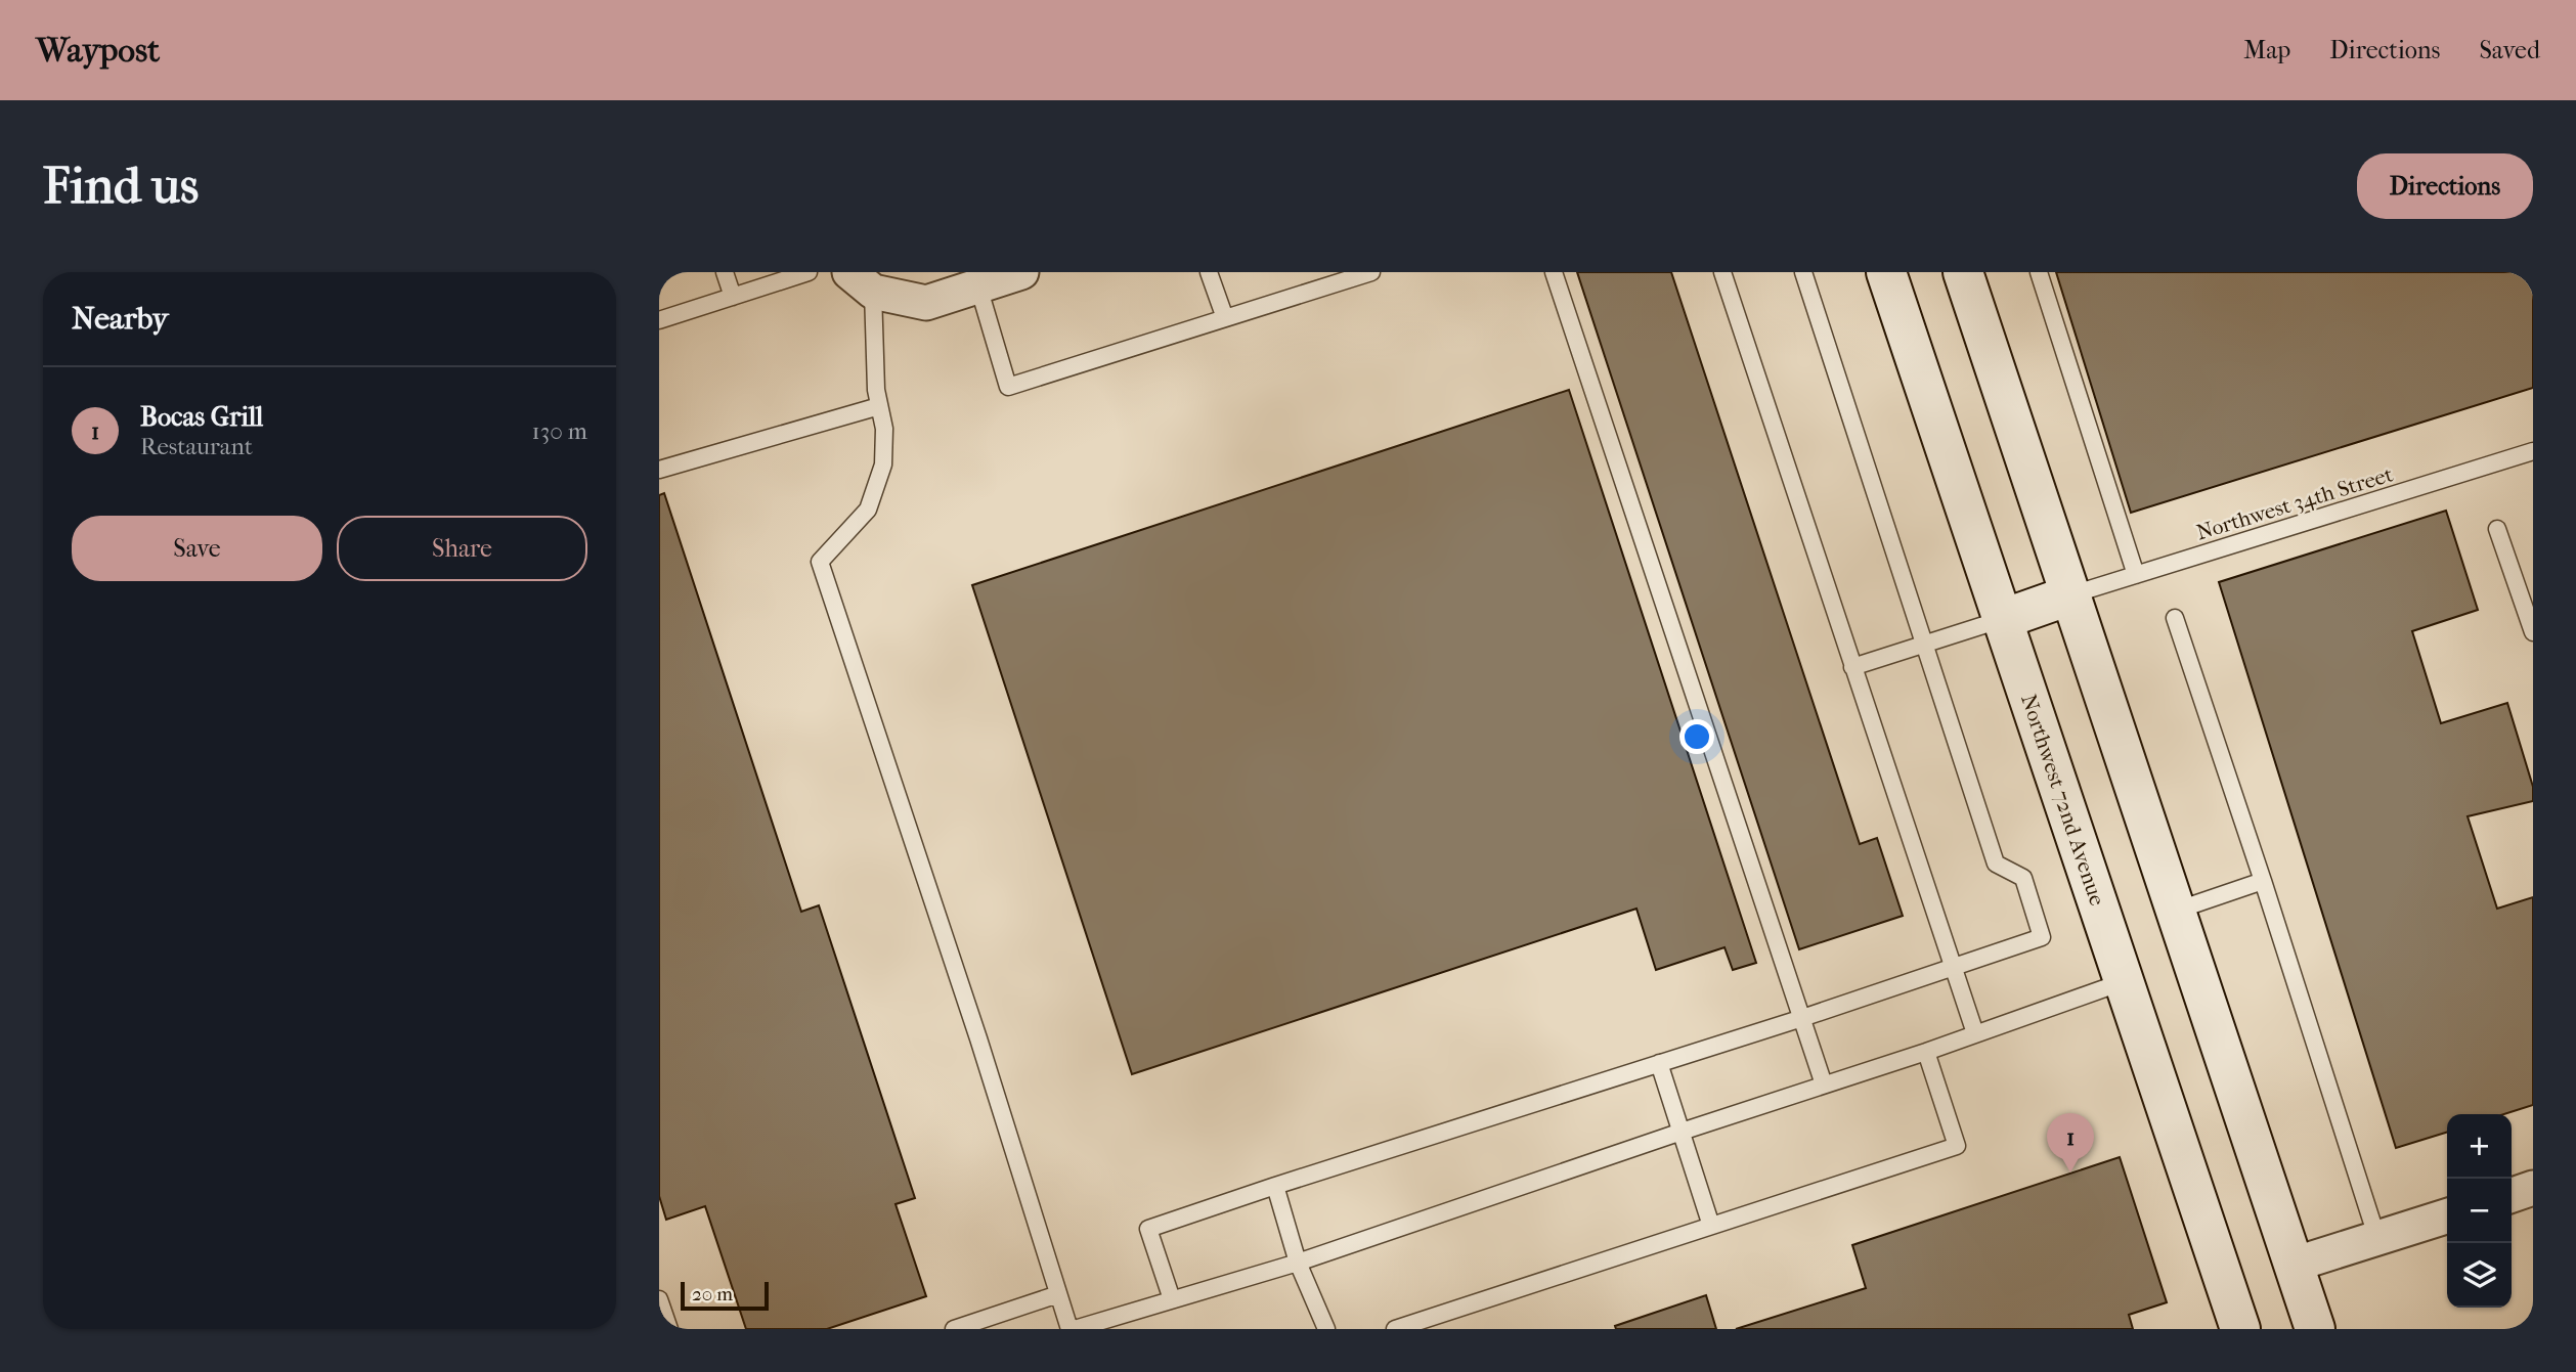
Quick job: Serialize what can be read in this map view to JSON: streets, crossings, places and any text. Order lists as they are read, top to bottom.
{
  "streets": {
    "main road": ["Northwest 72nd Avenue"],
    "lane": ["Northwest 34th Street"]
  },
  "scale_bar": "20 m",
  "page": {
    "header": "Waypost",
    "nav": ["Map", "Directions", "Saved"],
    "buttons": [
      "Directions",
      ["Save", "Share"]
    ],
    "title": "Find us",
    "heading": "Nearby",
    "list": [
      {
        "mark": "1",
        "name": "Bocas Grill",
        "note": "Restaurant",
        "value": "130 m"
      }
    ],
    "pins": "1",
    "map_buttons": ["+", "−"],
    "scale": "20 m"
  }
}
